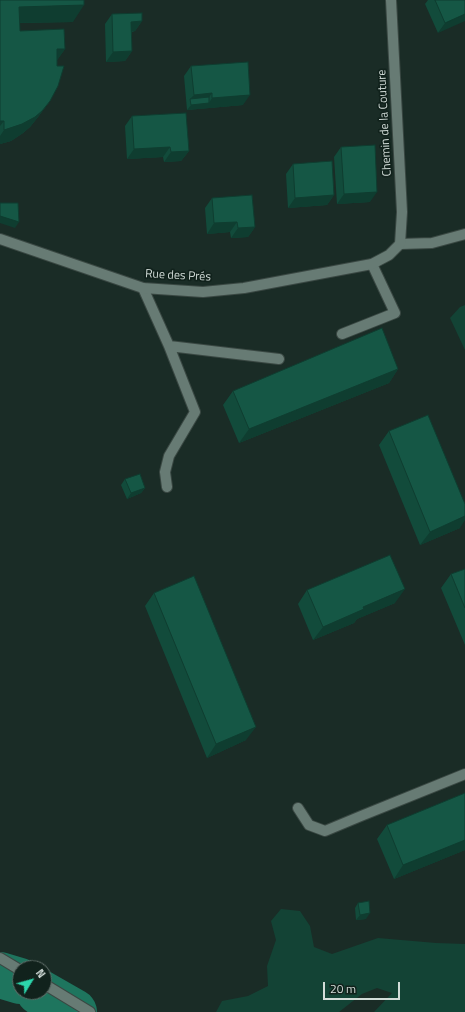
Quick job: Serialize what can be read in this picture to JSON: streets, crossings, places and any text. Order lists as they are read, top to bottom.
{
  "streets": {
    "street": ["Chemin de la Couture", "Rue des Prés"]
  },
  "crossings": [
    ["Chemin de la Couture", "Rue des Prés"]
  ],
  "scale_bar": "20 m",
  "north": "top right"
}
